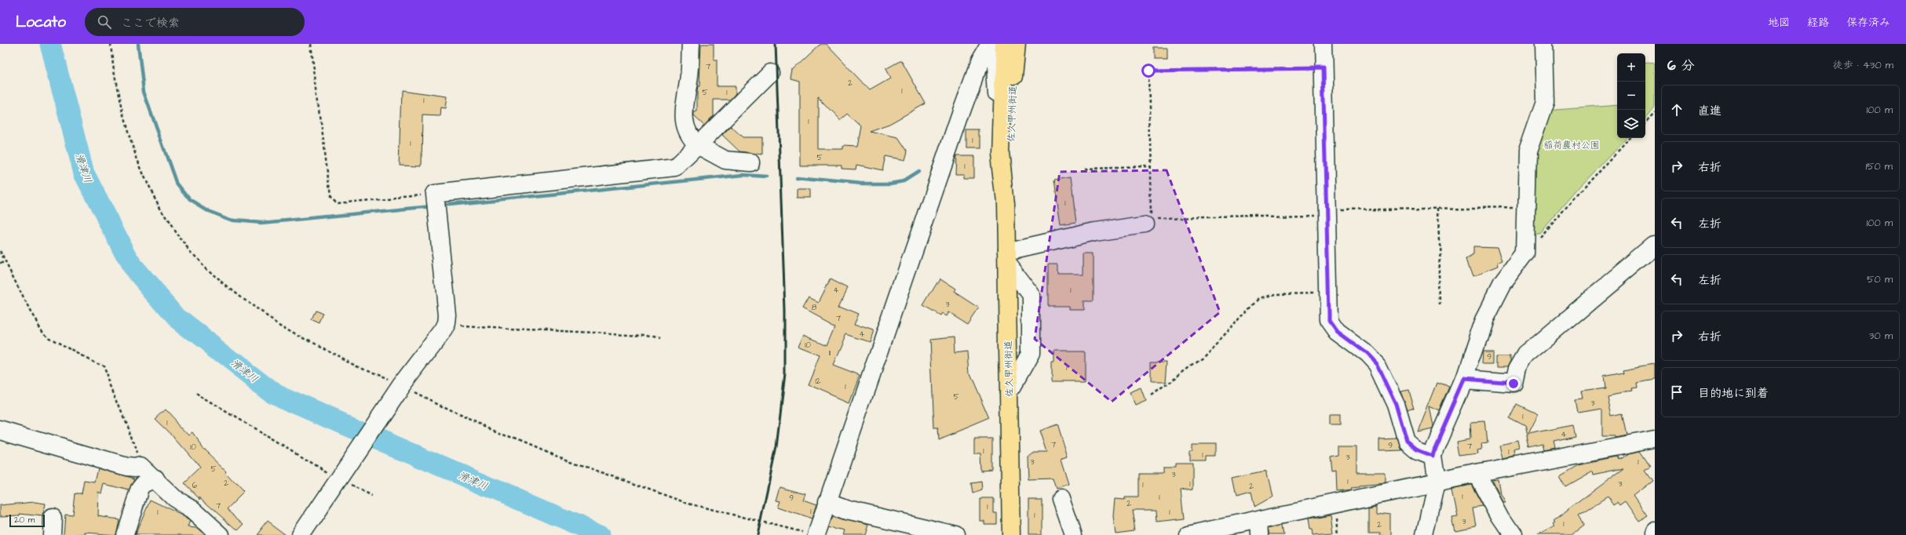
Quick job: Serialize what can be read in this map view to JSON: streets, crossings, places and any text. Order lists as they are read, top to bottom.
{
  "streets": {
    "main road": ["佐久甲州街道"]
  },
  "water": ["滑津川"],
  "parks": ["稲荷農村公園"],
  "house_numbers": [
    "7",
    "2",
    "1",
    "5",
    "1",
    "1",
    "1",
    "1",
    "1",
    "5",
    "1",
    "1",
    "4",
    "1",
    "3",
    "8",
    "7",
    "4",
    "10",
    "11",
    "9",
    "1",
    "12",
    "1",
    "5",
    "3",
    "1",
    "1",
    "4",
    "7",
    "9",
    "7",
    "10",
    "1",
    "1",
    "1",
    "3",
    "3",
    "1",
    "5",
    "3",
    "1",
    "2",
    "1",
    "3",
    "1",
    "6",
    "2",
    "1",
    "1",
    "9",
    "2",
    "7",
    "1",
    "1",
    "1",
    "1",
    "1",
    "3",
    "1",
    "2"
  ],
  "scale_bar": "20 m",
  "page": {
    "header": "Locato",
    "search": "ここで検索",
    "nav": ["地図", "経路", "保存済み"],
    "heading": ["6 分", "徒歩 · 430 m"],
    "map_buttons": ["+", "−"],
    "list": [
      ["直進", "100 m"],
      ["右折", "150 m"],
      ["左折", "100 m"],
      ["左折", "50 m"],
      ["右折", "30 m"],
      "目的地に到着"
    ],
    "scale": "20 m"
  }
}
